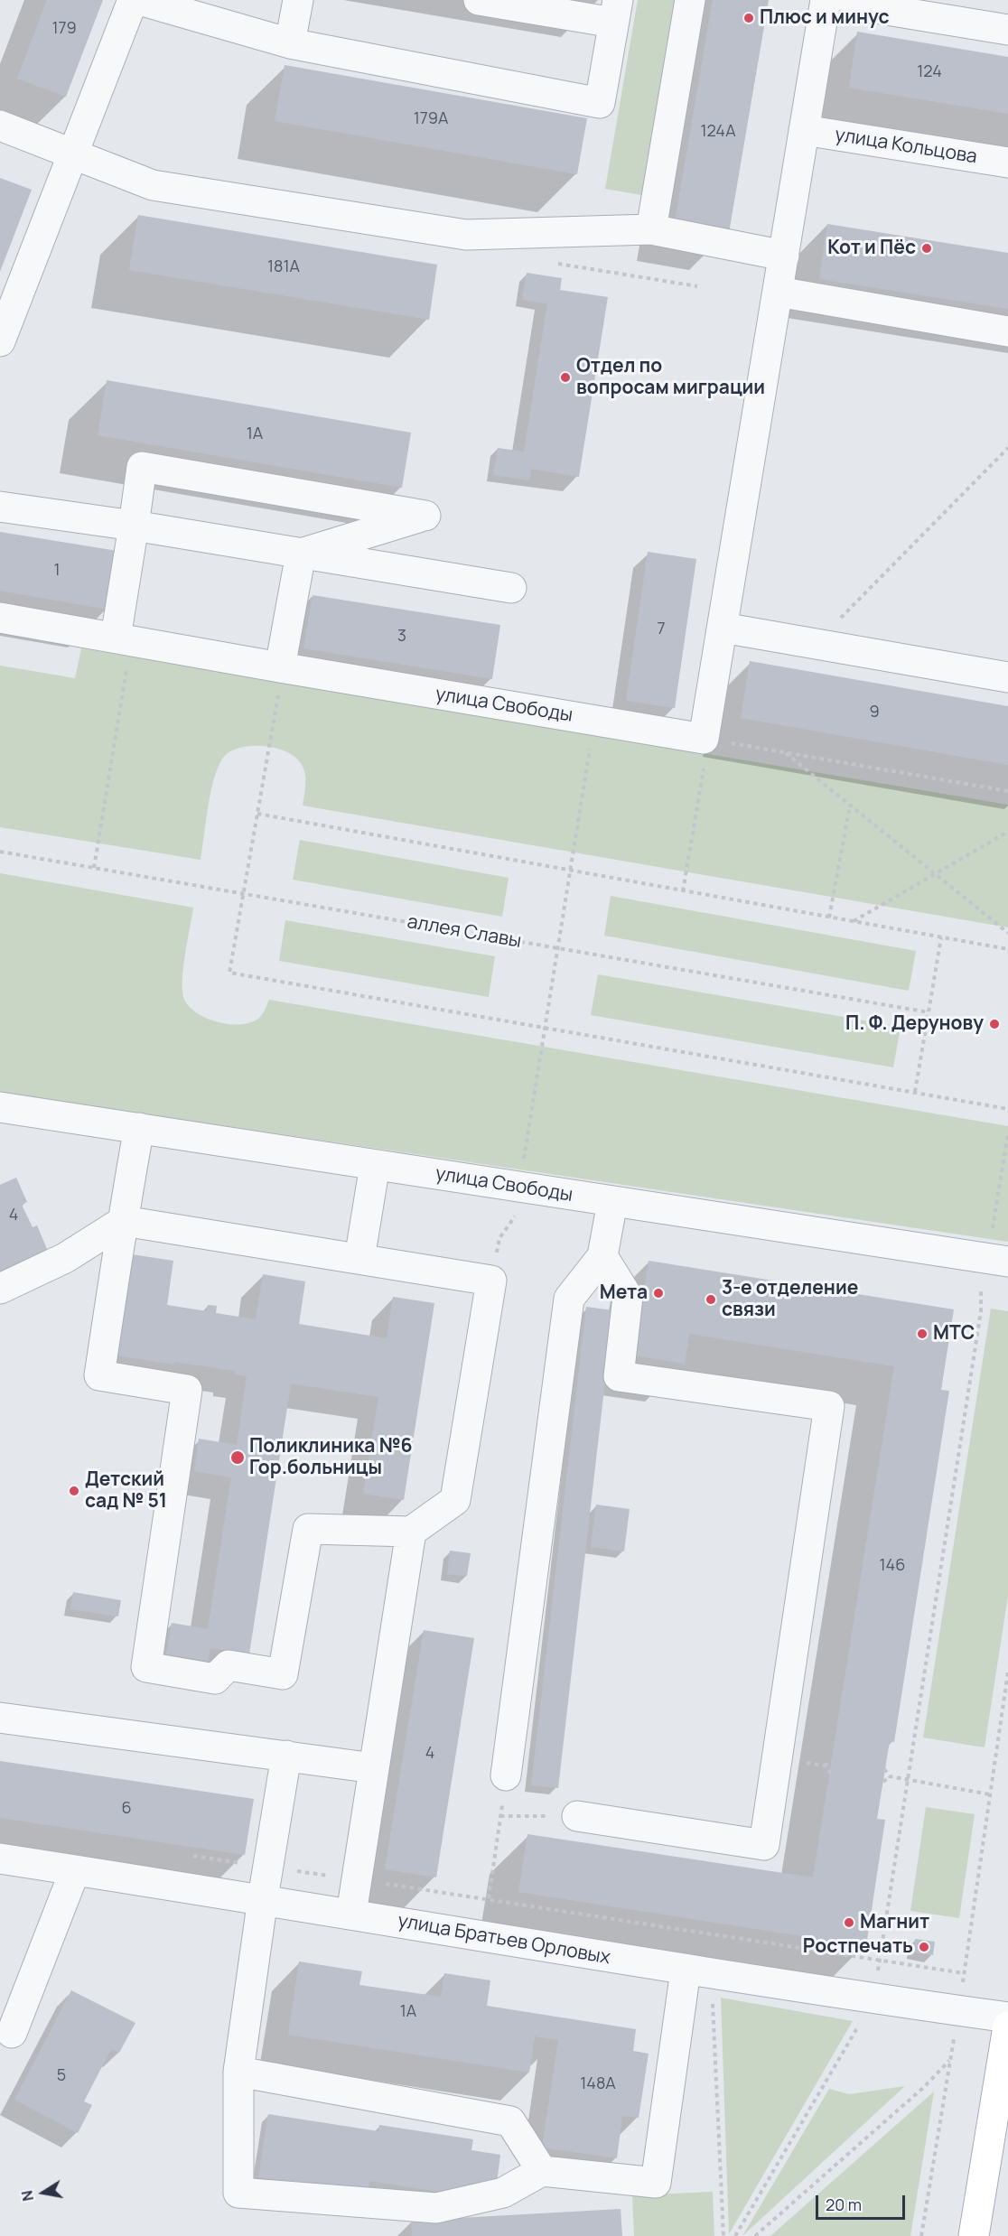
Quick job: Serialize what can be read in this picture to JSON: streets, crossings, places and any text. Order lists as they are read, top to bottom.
{
  "streets": {
    "street": ["улица Кольцова", "улица Свободы", "улица Братьев Орловых"],
    "path": ["аллея Славы"]
  },
  "places": [
    "Плюс и минус",
    "Кот и Пёс",
    "Отдел по вопросам миграции",
    "П. Ф. Дерунову",
    "Мета",
    "3-е отделение связи",
    "МТС",
    "Поликлиника №6 Гор.больницы",
    "Детский сад № 51",
    "Магнит",
    "Ростпечать"
  ],
  "house_numbers": [
    "179",
    "124",
    "179А",
    "124А",
    "181А",
    "1А",
    "1",
    "7",
    "3",
    "9",
    "4",
    "146",
    "4",
    "6",
    "1А",
    "5",
    "148А"
  ],
  "scale_bar": "20 m",
  "north": "left"
}
